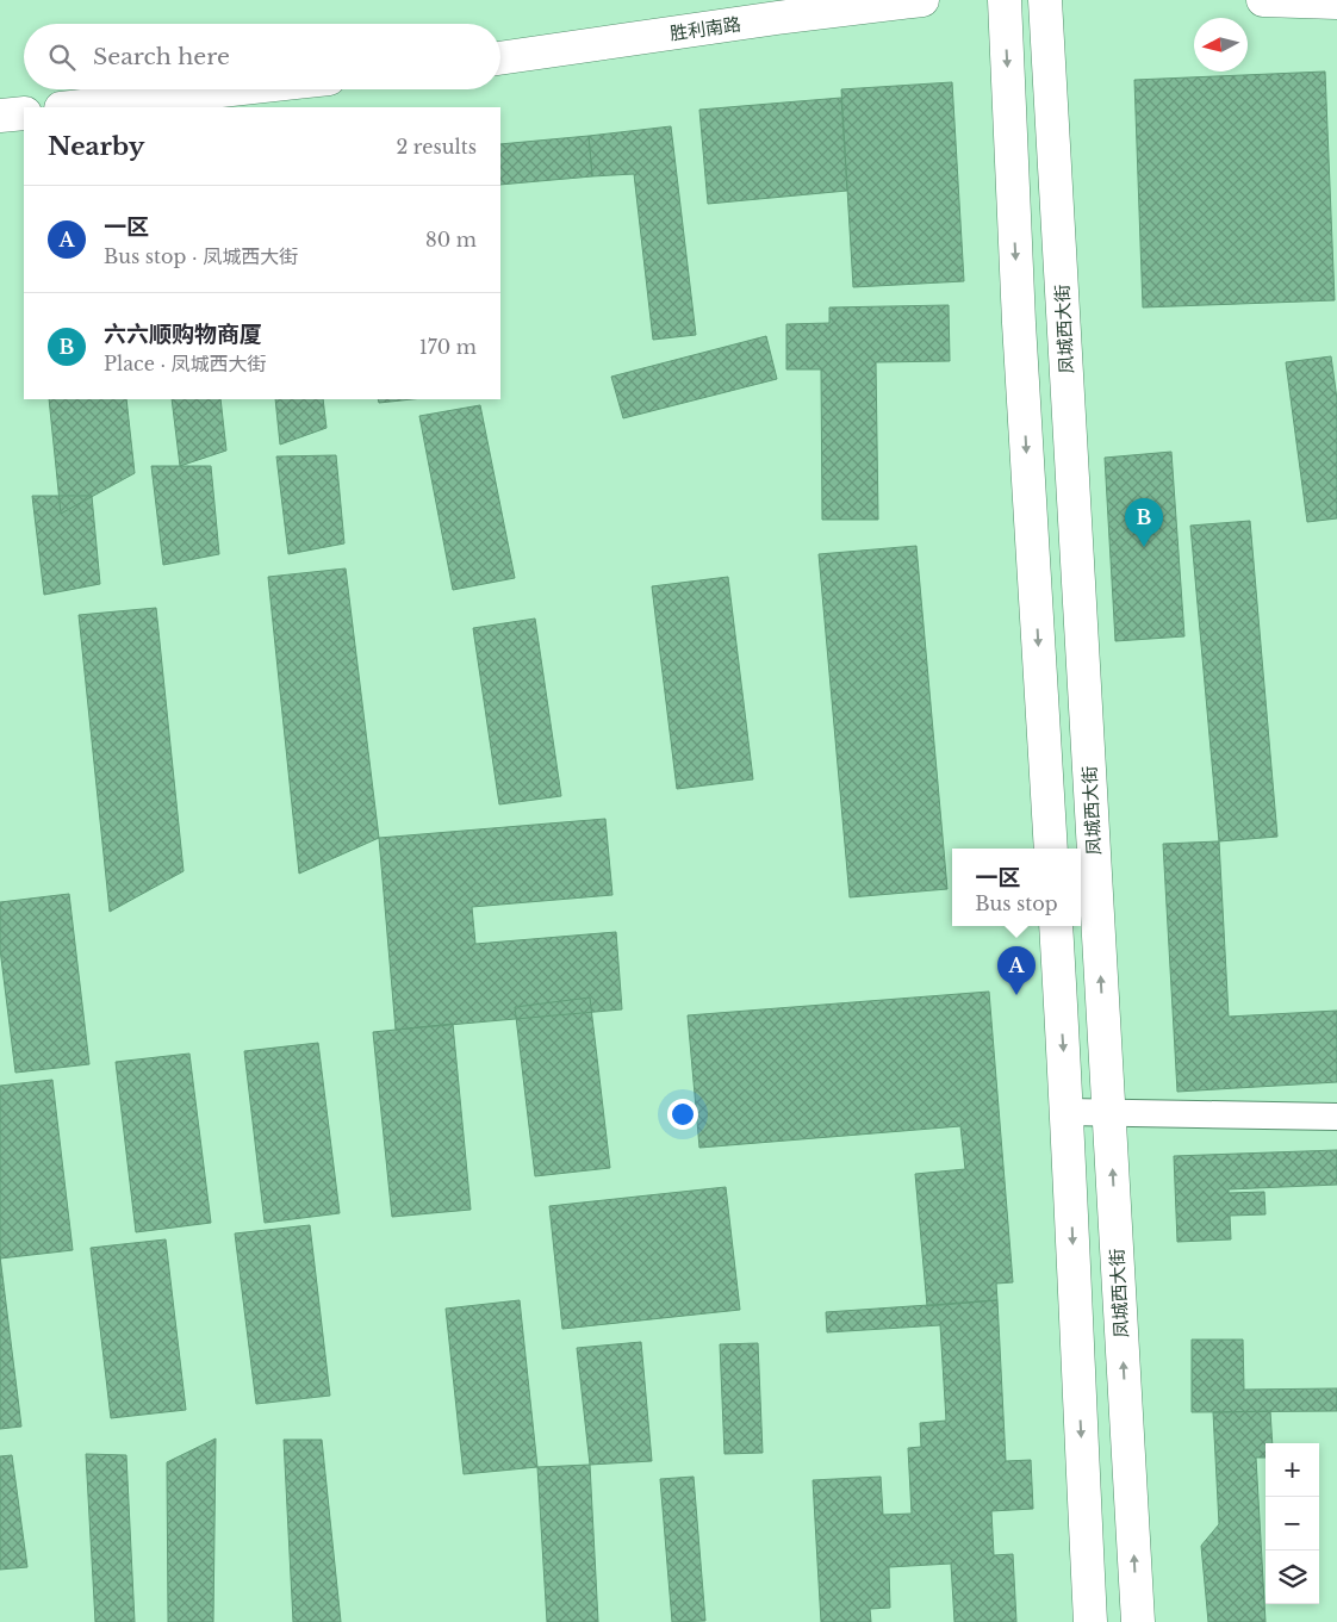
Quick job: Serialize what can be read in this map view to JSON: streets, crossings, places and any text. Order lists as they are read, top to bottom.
{
  "streets": {
    "main road": ["胜利南路", "凤城西大街"]
  },
  "north": "left",
  "page": {
    "search": "Search here",
    "heading": ["Nearby", "2 results"],
    "list": [
      {
        "mark": "A",
        "name": "一区",
        "note": "Bus stop · 凤城西大街",
        "value": "80 m"
      },
      {
        "mark": "B",
        "name": "六六顺购物商厦",
        "note": "Place · 凤城西大街",
        "value": "170 m"
      }
    ],
    "pins": ["B", "A"],
    "popup": ["一区", "Bus stop"],
    "map_buttons": ["+", "−"]
  }
}
